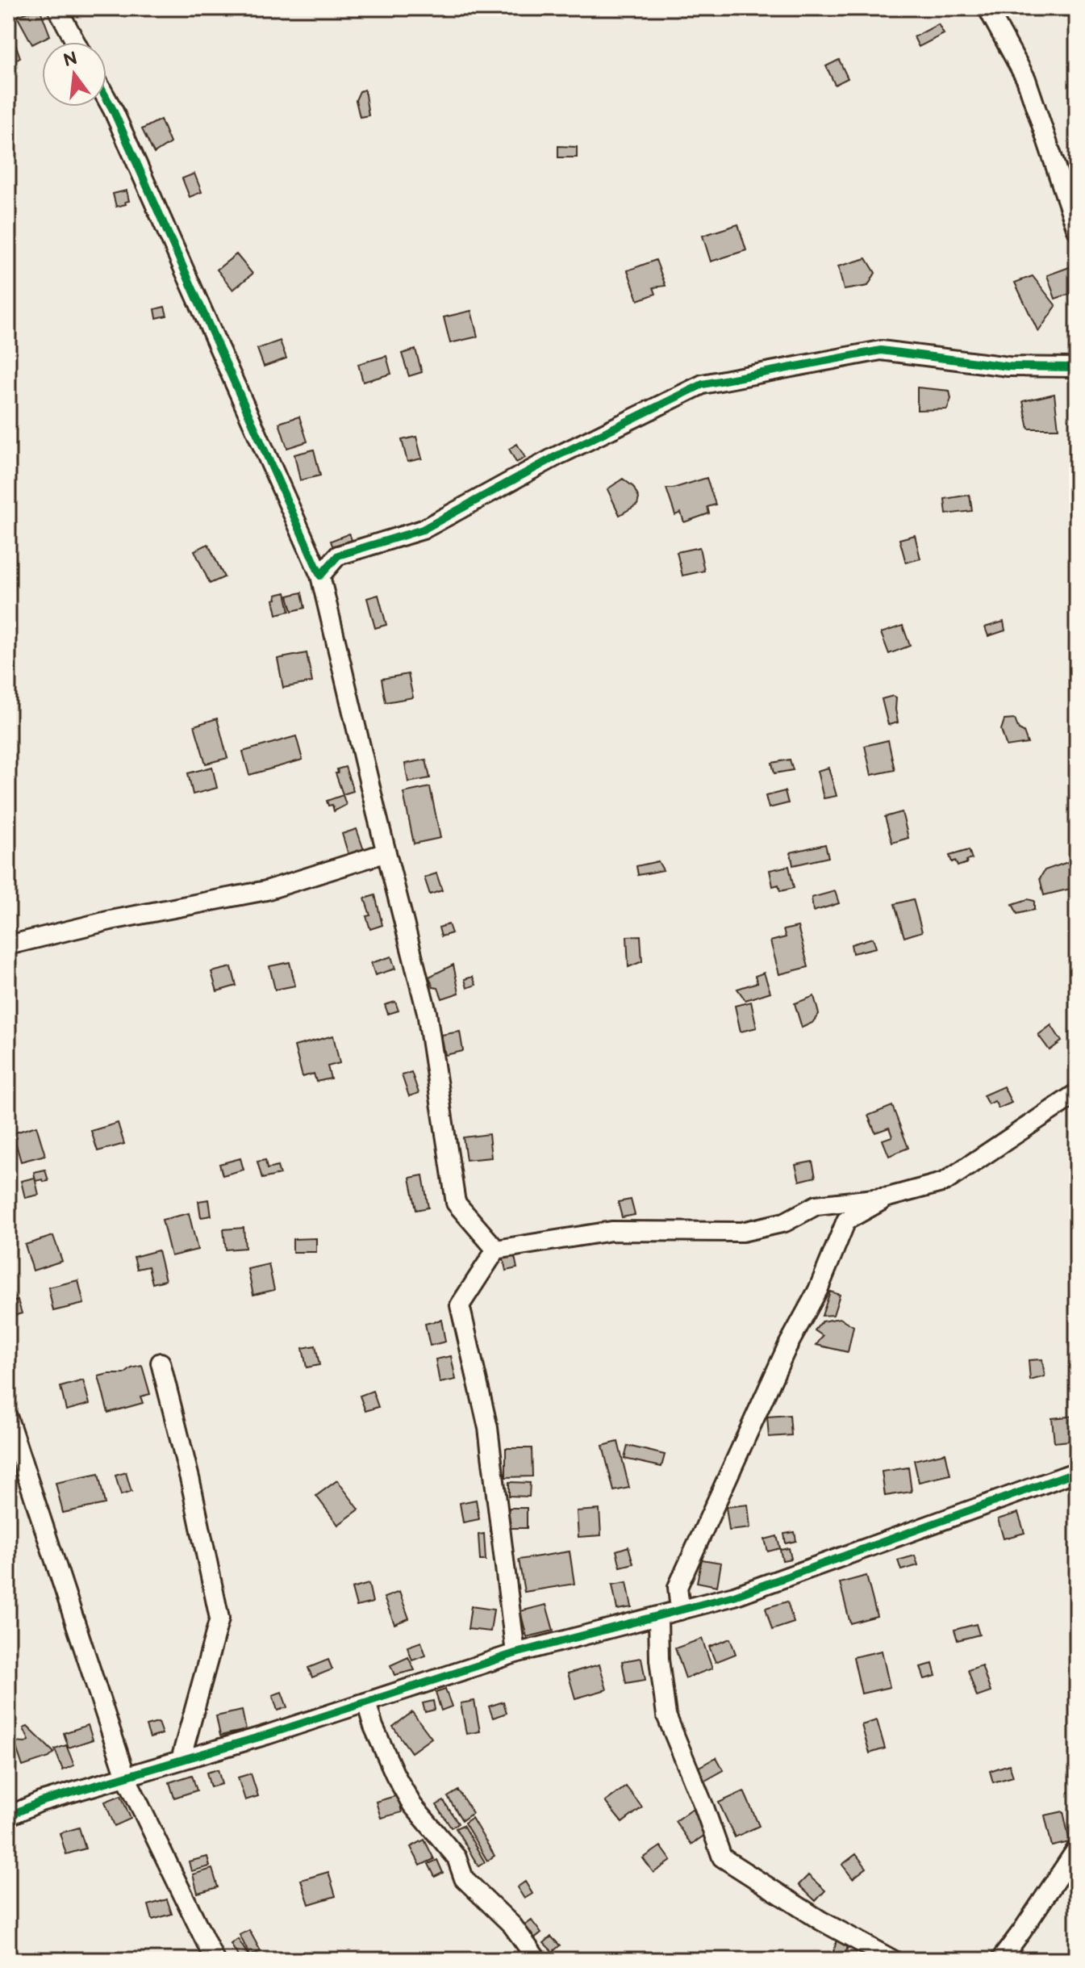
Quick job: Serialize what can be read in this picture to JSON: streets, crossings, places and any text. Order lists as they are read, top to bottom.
{
  "north": "top"
}
